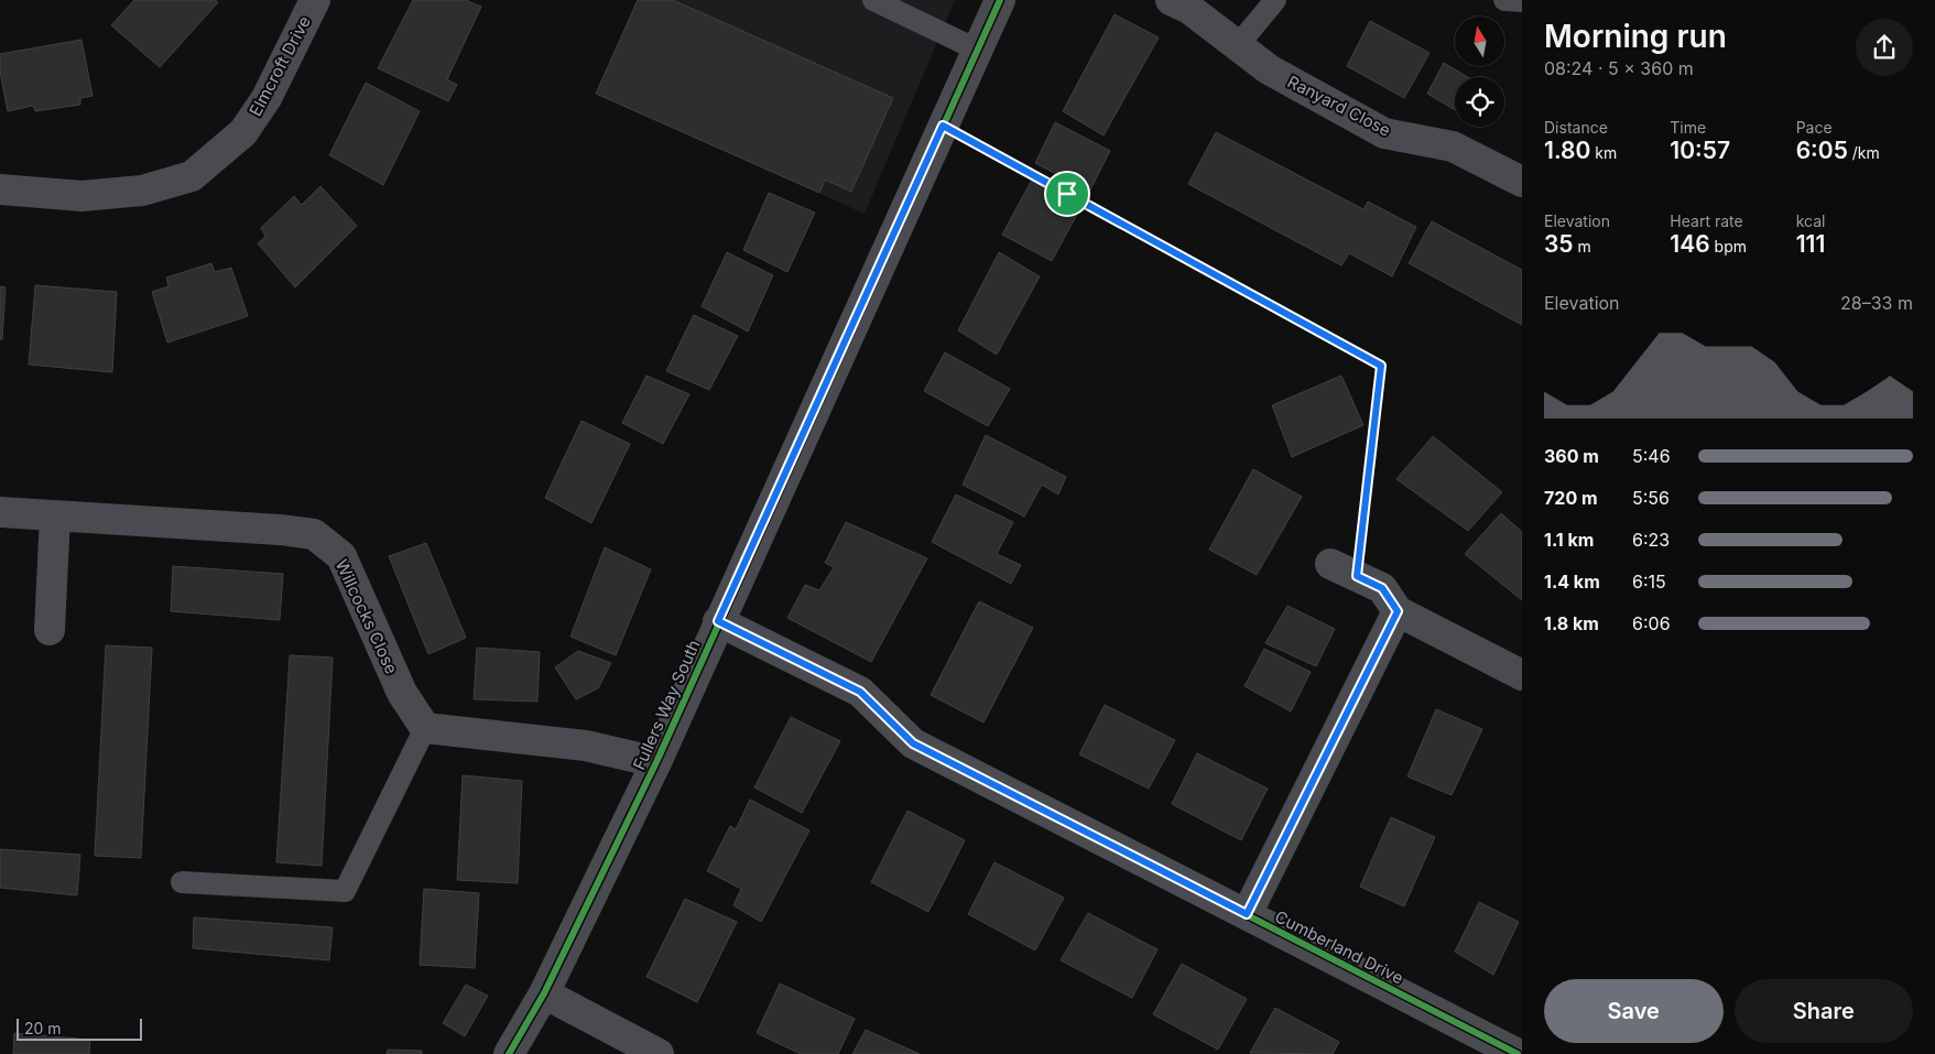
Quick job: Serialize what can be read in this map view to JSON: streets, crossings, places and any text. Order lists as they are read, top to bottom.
{
  "streets": {
    "street": [
      "Elmcroft Drive",
      "Ranyard Close",
      "Willcocks Close",
      "Fullers Way South",
      "Cumberland Drive"
    ]
  },
  "crossings": [
    ["Fullers Way South", "Cumberland Drive"]
  ],
  "scale_bar": "20 m",
  "north": "top",
  "page": {
    "heading": ["Morning run", "08:24 · 5 × 360 m"],
    "stats": [
      ["Distance", "1.80 km"],
      ["Time", "10:57"],
      ["Pace", "6:05 /km"],
      ["Elevation", "35 m"],
      ["Heart rate", "146 bpm"],
      ["kcal", "111"]
    ],
    "chart": ["Elevation", "28–33 m"],
    "list": [
      {
        "name": "360 m",
        "note": "5:46"
      },
      {
        "name": "720 m",
        "note": "5:56"
      },
      {
        "name": "1.1 km",
        "note": "6:23"
      },
      {
        "name": "1.4 km",
        "note": "6:15"
      },
      {
        "name": "1.8 km",
        "note": "6:06"
      }
    ],
    "buttons": ["Save", "Share"],
    "scale": "20 m"
  }
}
